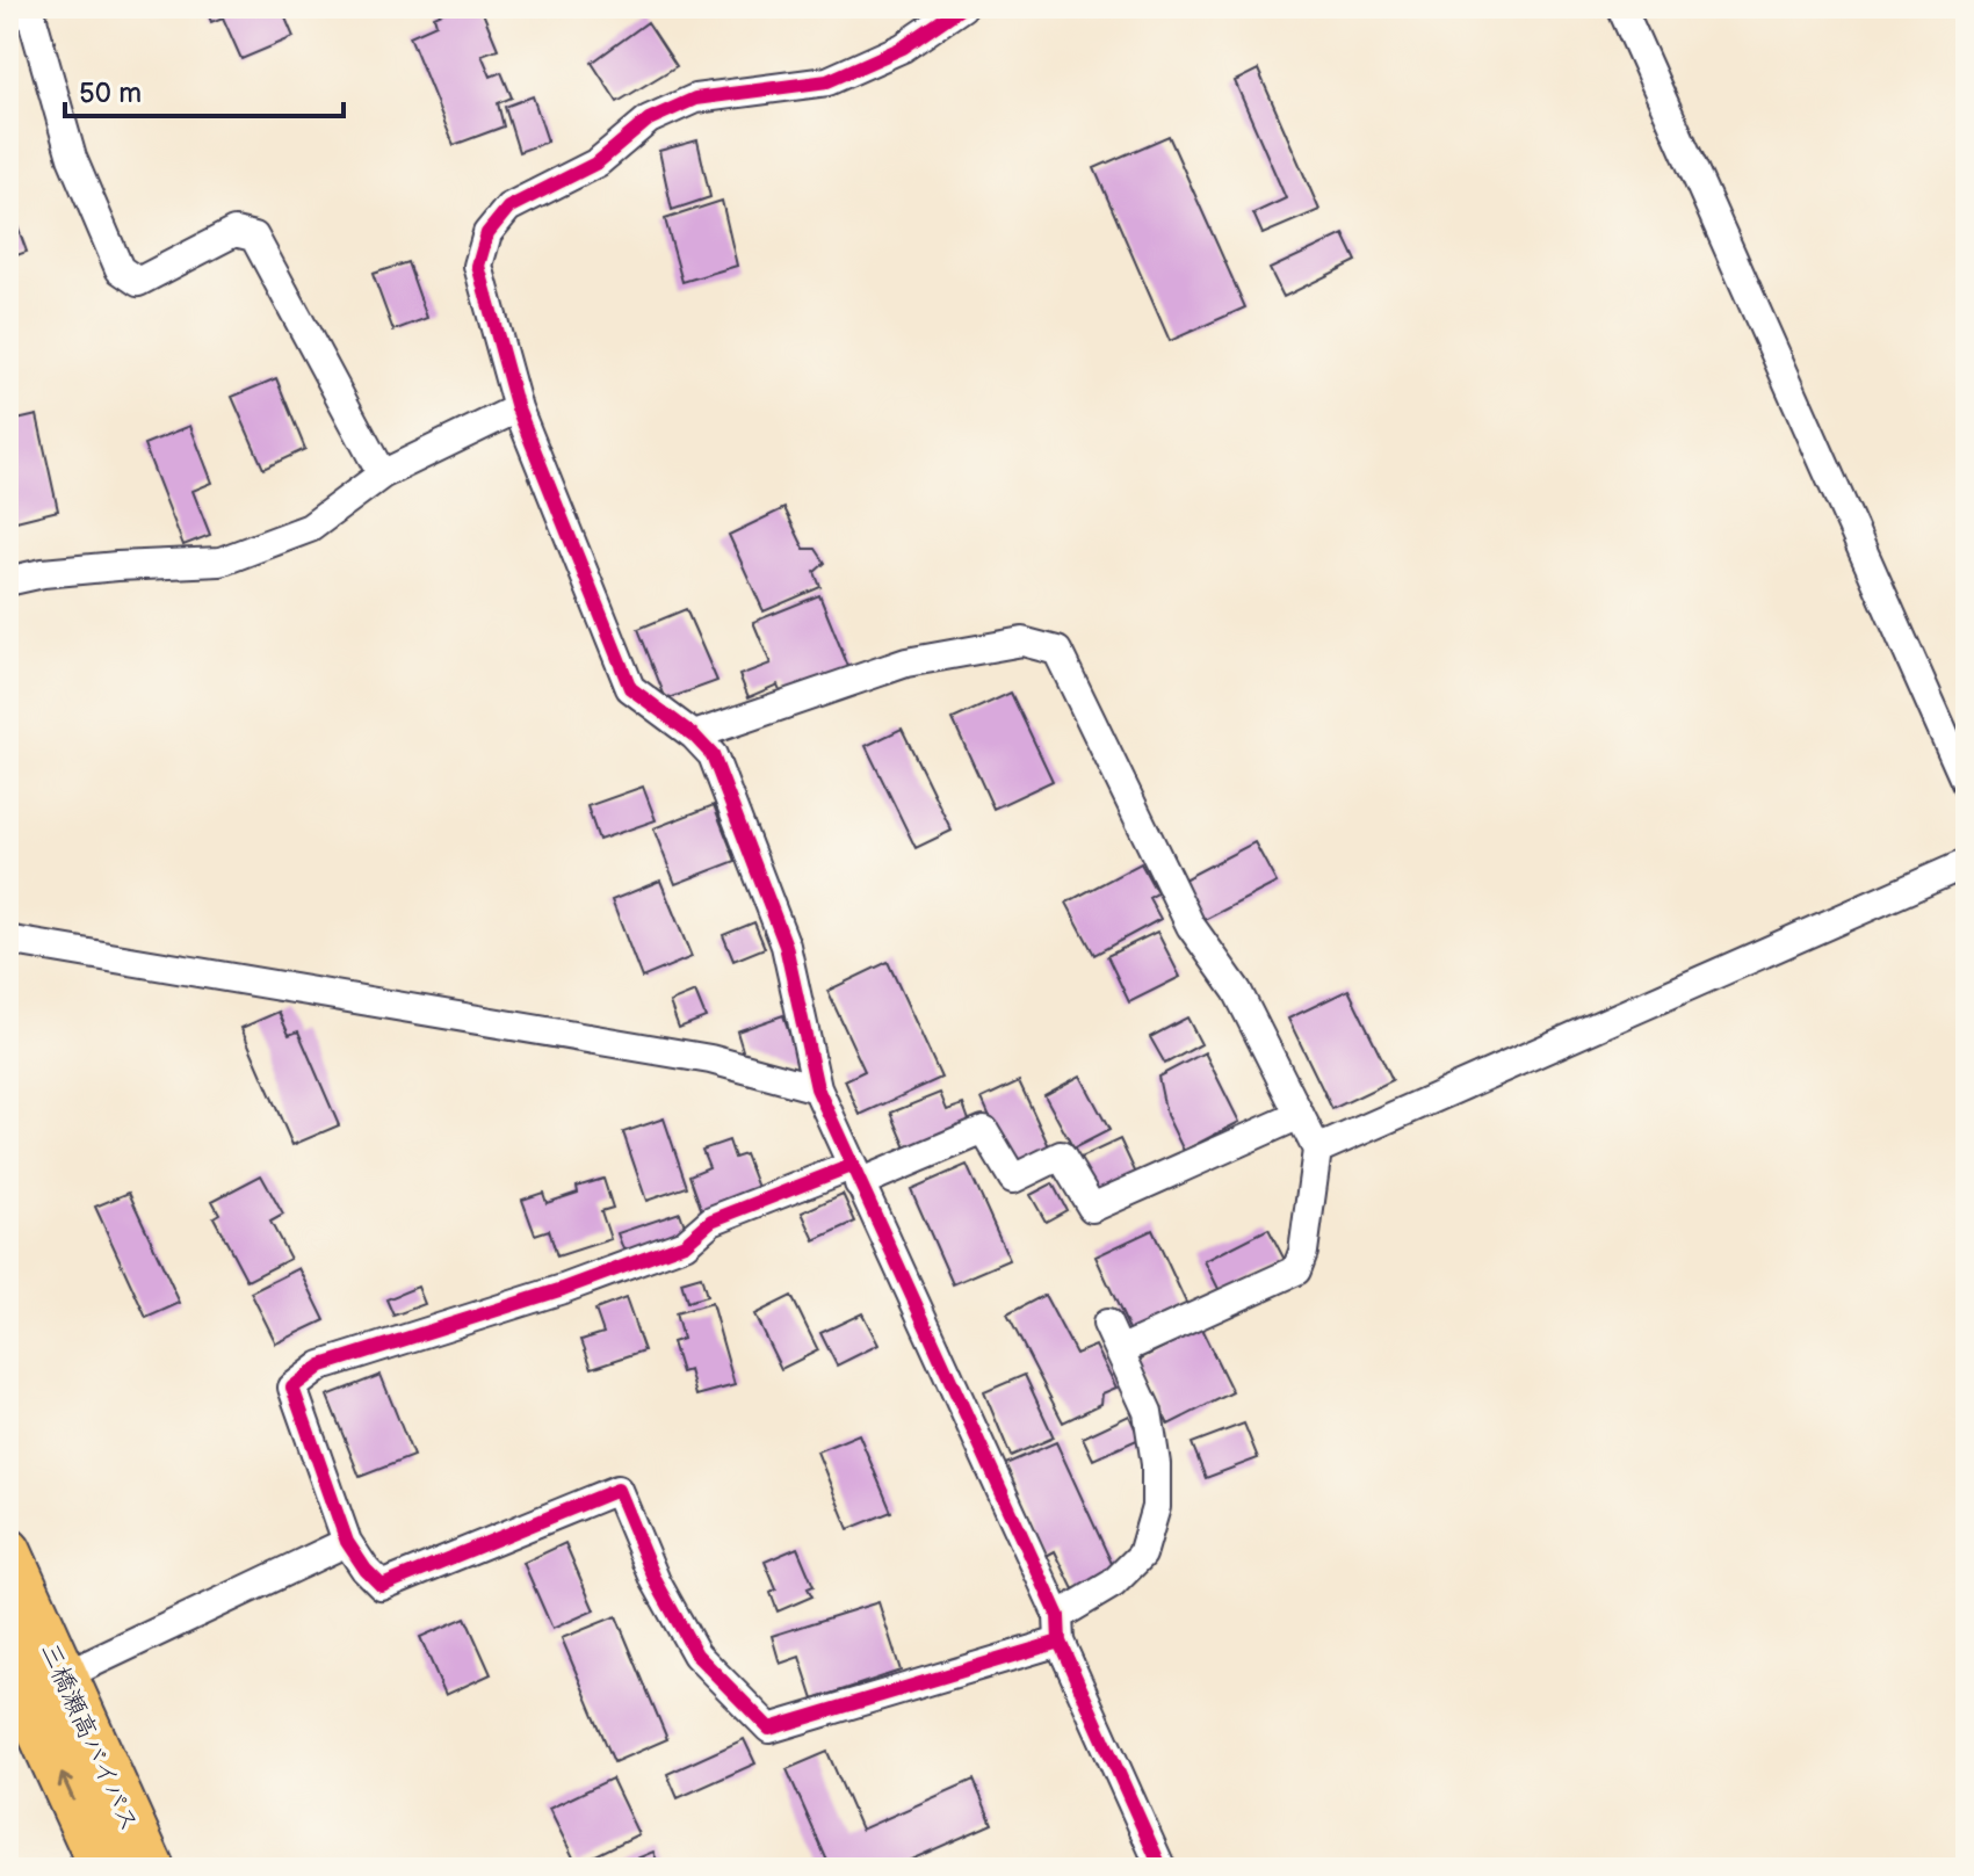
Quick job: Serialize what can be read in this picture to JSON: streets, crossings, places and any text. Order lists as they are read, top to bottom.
{
  "streets": {
    "highway": ["三橋瀬高バイパス"]
  },
  "scale_bar": "50 m"
}
